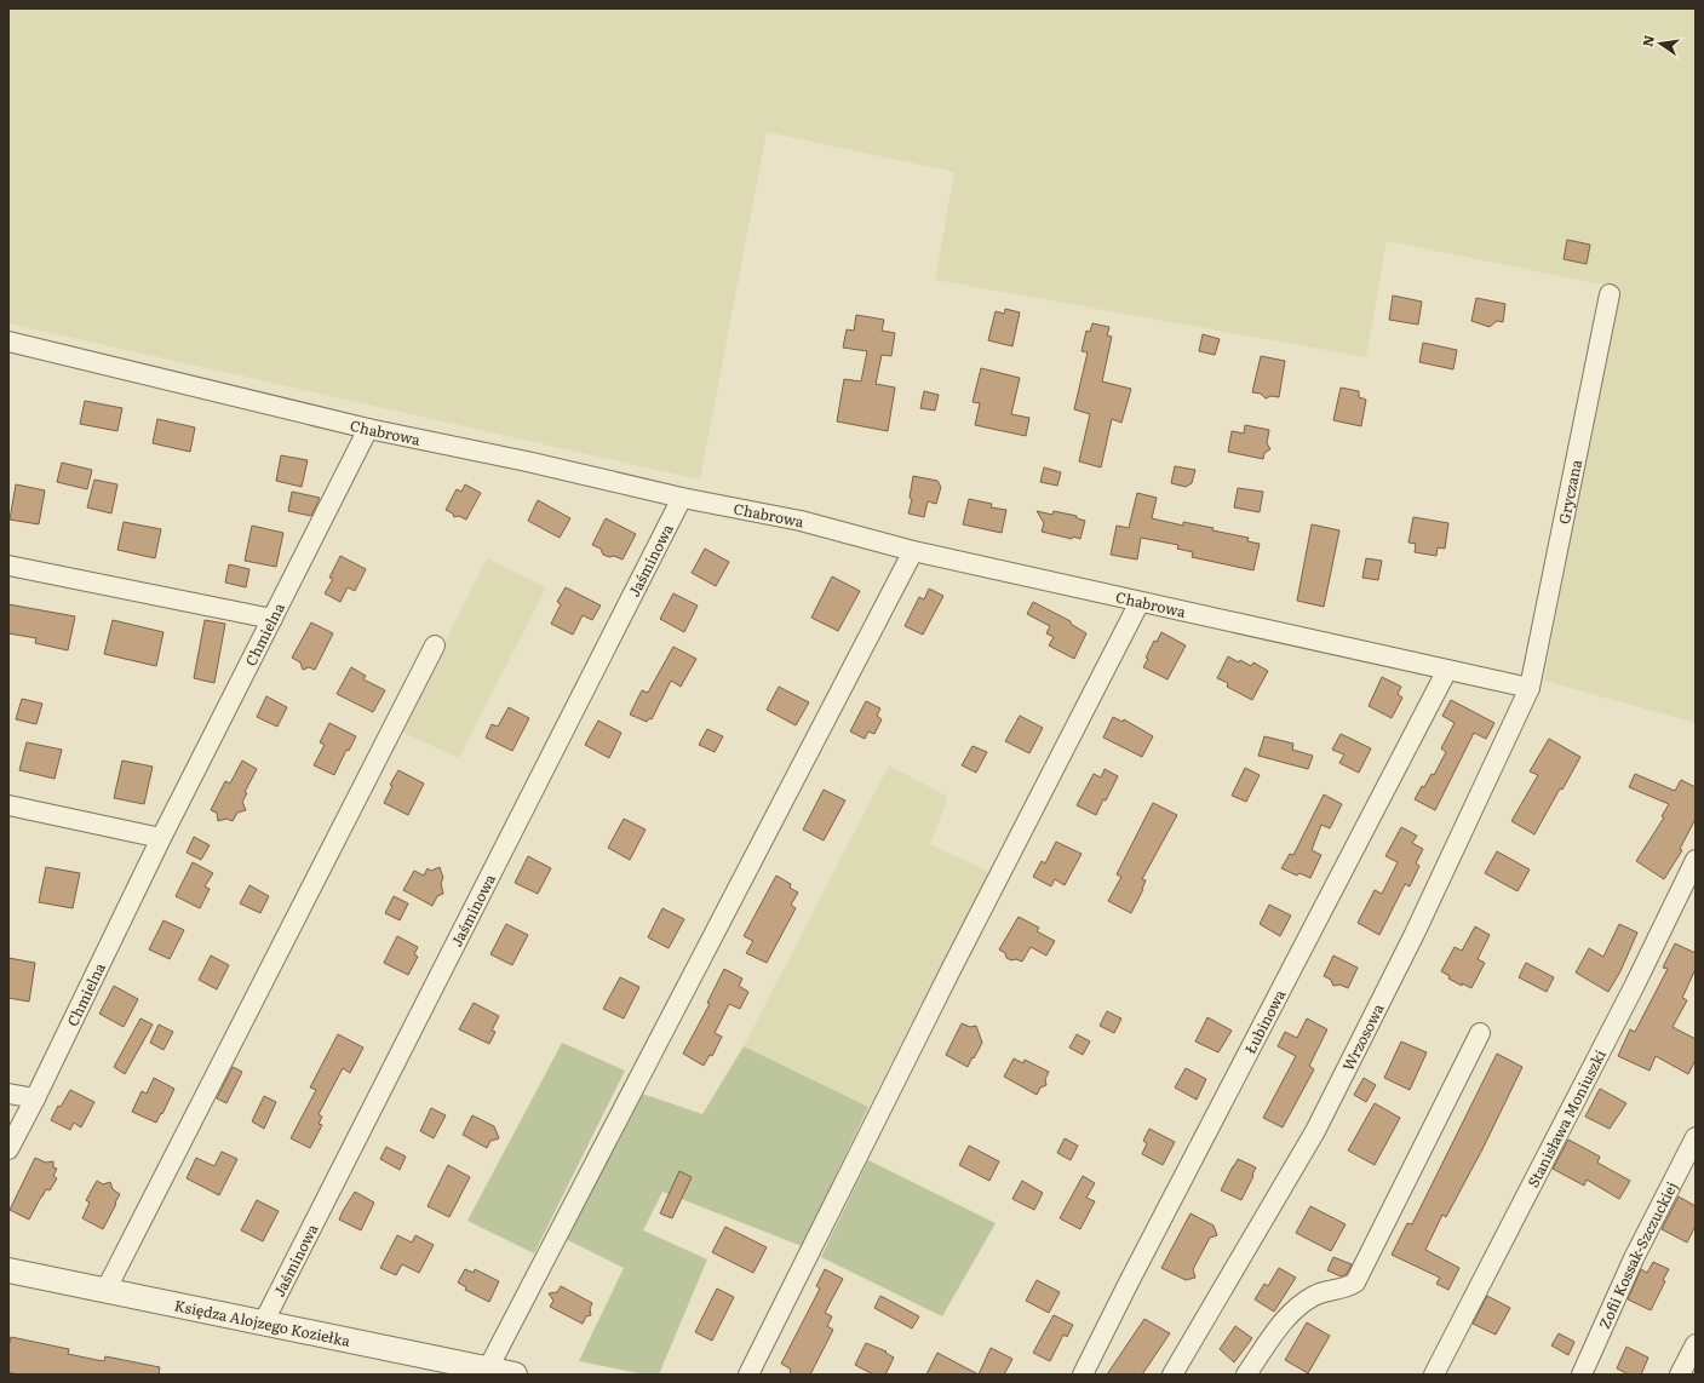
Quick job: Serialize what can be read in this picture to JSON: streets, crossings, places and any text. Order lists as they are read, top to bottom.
{
  "streets": {
    "street": [
      "Chabrowa",
      "Gryczana",
      "Jaśminowa",
      "Chmielna",
      "Łubinowa",
      "Wrzosowa",
      "Stanisława Moniuszki",
      "Zofii Kossak-Szczuckiej",
      "Księdza Alojzego Koziełka"
    ]
  },
  "crossings": [
    ["Chabrowa", "Gryczana"],
    ["Chabrowa", "Jaśminowa"],
    ["Chabrowa", "Chmielna"],
    ["Chabrowa", "Łubinowa"],
    ["Chabrowa", "Wrzosowa"],
    ["Gryczana", "Wrzosowa"],
    ["Jaśminowa", "Księdza Alojzego Koziełka"]
  ],
  "north": "left"
}
